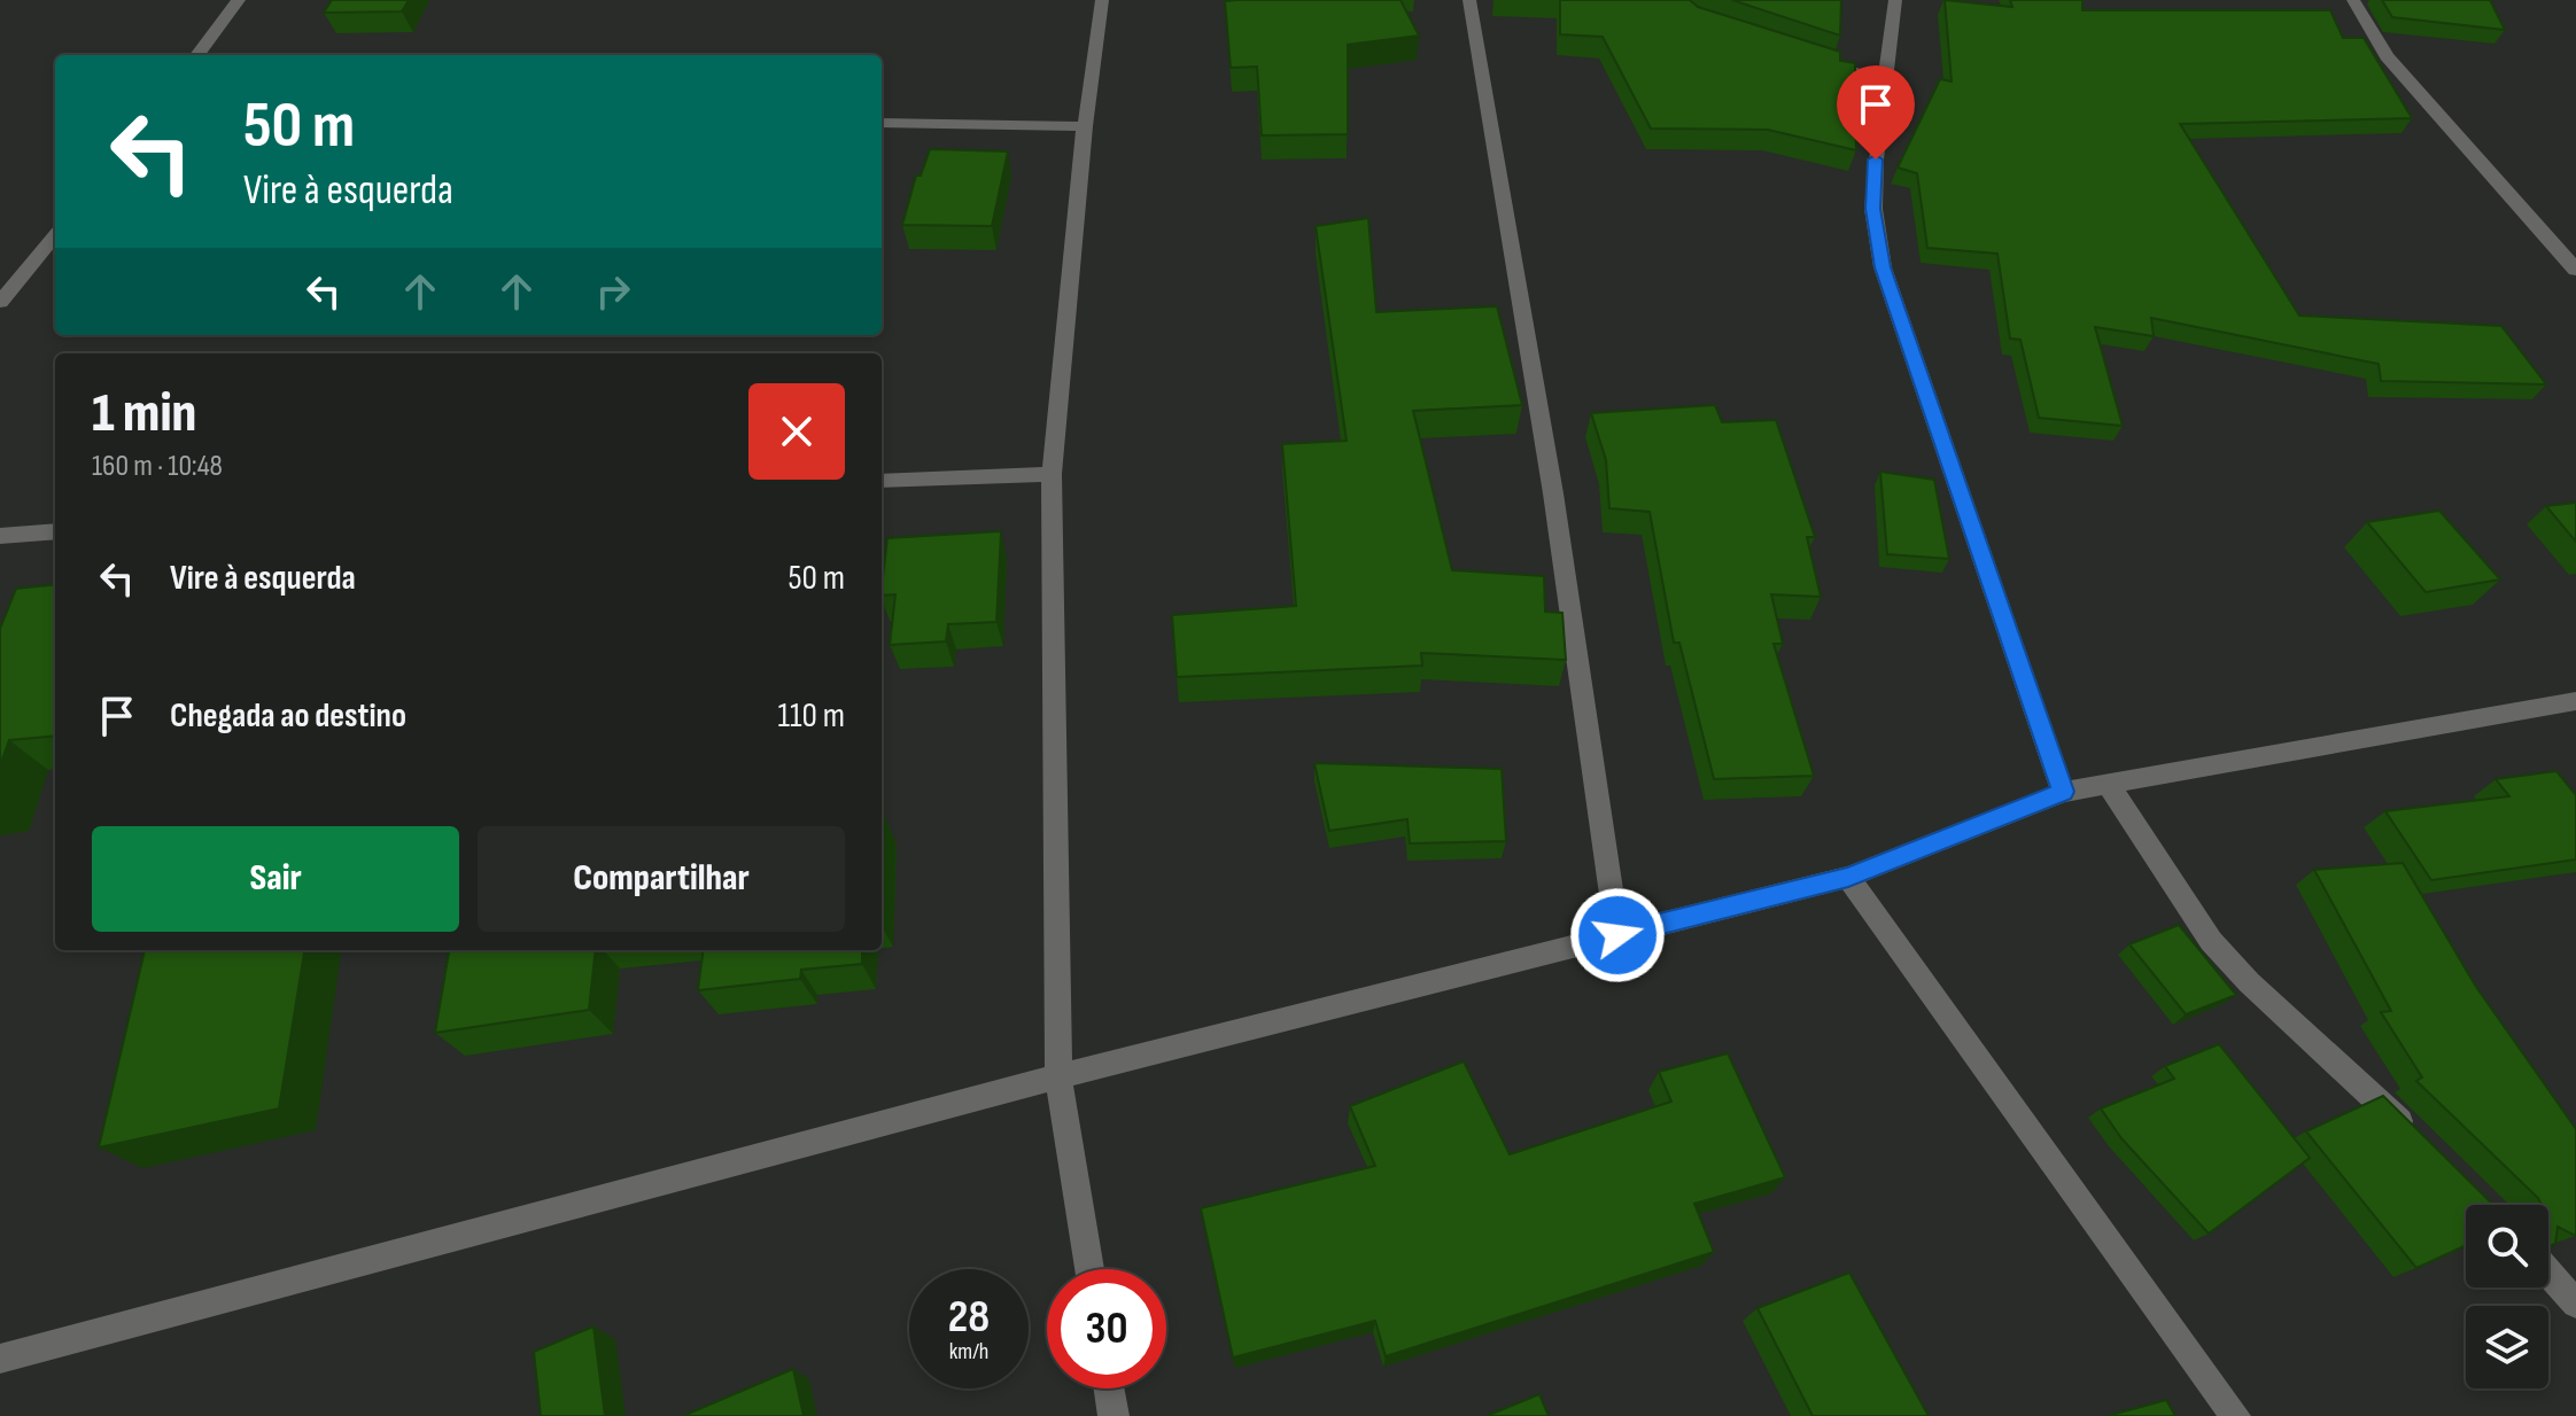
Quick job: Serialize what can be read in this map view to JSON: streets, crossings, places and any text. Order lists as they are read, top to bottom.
{
  "page": {
    "turn": ["50 m", "Vire à esquerda"],
    "heading": ["1 min", "160 m · 10:48"],
    "list": [
      {
        "name": "Vire à esquerda",
        "value": "50 m"
      },
      {
        "name": "Chegada ao destino",
        "value": "110 m"
      }
    ],
    "buttons": ["Sair", "Compartilhar"],
    "speed": "28 km/h",
    "limit": "30"
  }
}
